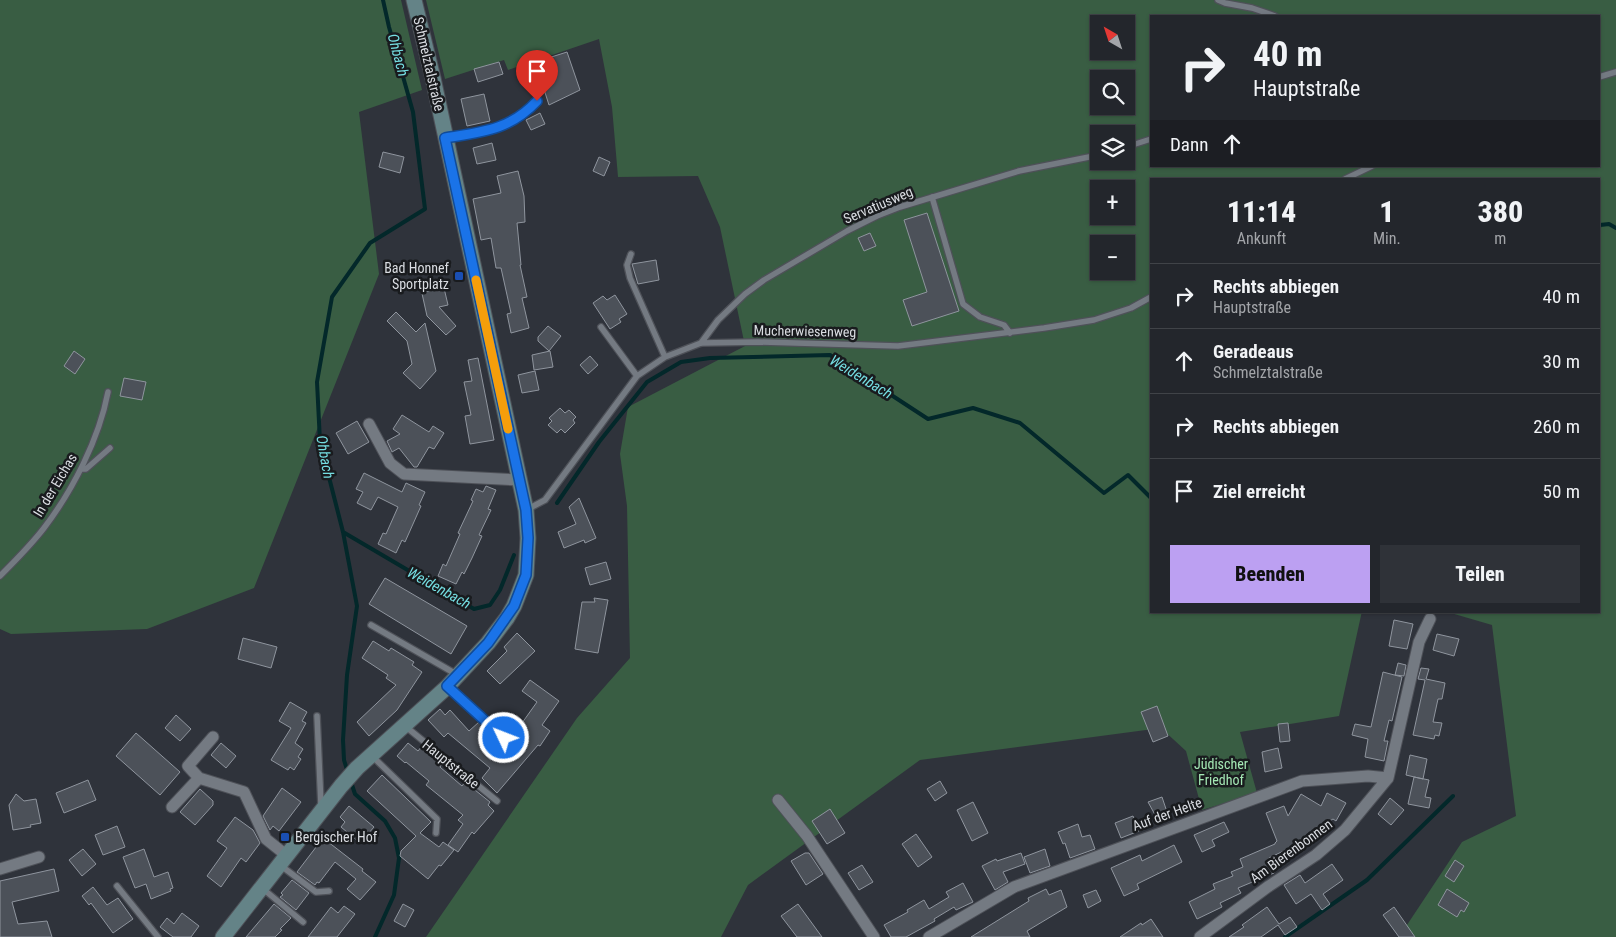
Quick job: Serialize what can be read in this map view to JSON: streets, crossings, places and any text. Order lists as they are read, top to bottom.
{
  "streets": {
    "main road": ["Schmelztalstraße"],
    "street": ["Auf der Helte", "Am Bierenbonnen"],
    "lane": [
      "Servatiusweg",
      "Mucherwiesenweg",
      "In der Eichas",
      "Hauptstraße"
    ]
  },
  "crossings": [
    ["Schmelztalstraße", "Mucherwiesenweg"],
    ["Servatiusweg", "Mucherwiesenweg"],
    ["Auf der Helte", "Am Bierenbonnen"]
  ],
  "water": ["Ohbach", "Weidenbach"],
  "parks": ["Jüdischer Friedhof"],
  "places": {
    "transit": ["Bad Honnef Sportplatz", "Bergischer Hof"]
  },
  "north": "top left",
  "page": {
    "map_buttons": ["+", "−"],
    "turn": ["40 m", "Hauptstraße"],
    "then": "Dann",
    "eta": [
      "11:14",
      "Ankunft",
      "1",
      "Min.",
      "380",
      "m"
    ],
    "list": [
      {
        "name": "Rechts abbiegen",
        "note": "Hauptstraße",
        "value": "40 m"
      },
      {
        "name": "Geradeaus",
        "note": "Schmelztalstraße",
        "value": "30 m"
      },
      {
        "name": "Rechts abbiegen",
        "value": "260 m"
      },
      {
        "name": "Ziel erreicht",
        "value": "50 m"
      }
    ],
    "buttons": ["Beenden", "Teilen"]
  }
}
